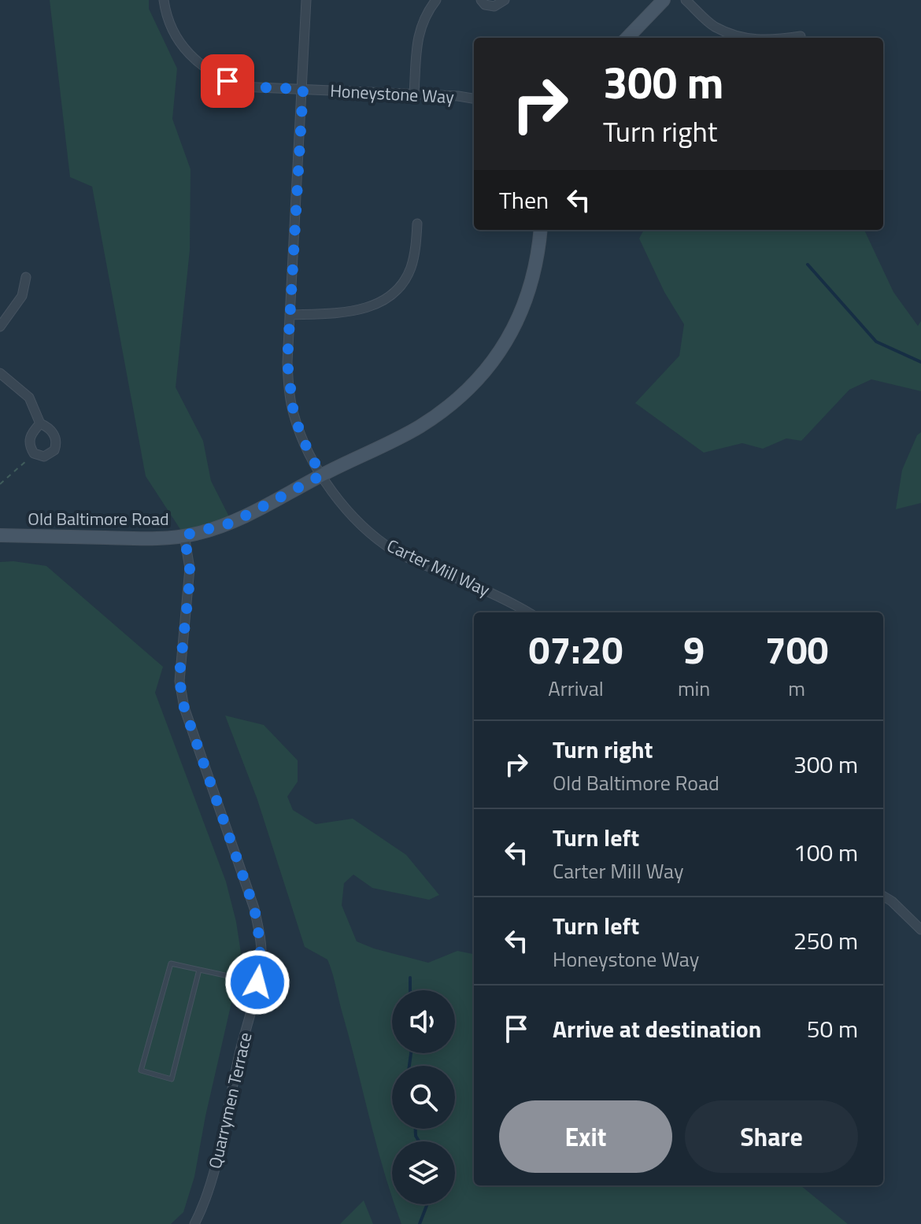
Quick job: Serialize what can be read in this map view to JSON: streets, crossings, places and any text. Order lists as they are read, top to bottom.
{
  "streets": {
    "street": [
      "Honeystone Way",
      "Old Baltimore Road",
      "Carter Mill Way",
      "Quarrymen Terrace"
    ]
  },
  "crossings": [
    ["Honeystone Way", "Carter Mill Way"],
    ["Old Baltimore Road", "Carter Mill Way"],
    ["Old Baltimore Road", "Quarrymen Terrace"]
  ],
  "page": {
    "turn": ["300 m", "Turn right"],
    "then": "Then",
    "eta": [
      "07:20",
      "Arrival",
      "9",
      "min",
      "700",
      "m"
    ],
    "list": [
      {
        "name": "Turn right",
        "note": "Old Baltimore Road",
        "value": "300 m"
      },
      {
        "name": "Turn left",
        "note": "Carter Mill Way",
        "value": "100 m"
      },
      {
        "name": "Turn left",
        "note": "Honeystone Way",
        "value": "250 m"
      },
      {
        "name": "Arrive at destination",
        "value": "50 m"
      }
    ],
    "buttons": ["Exit", "Share"]
  }
}
